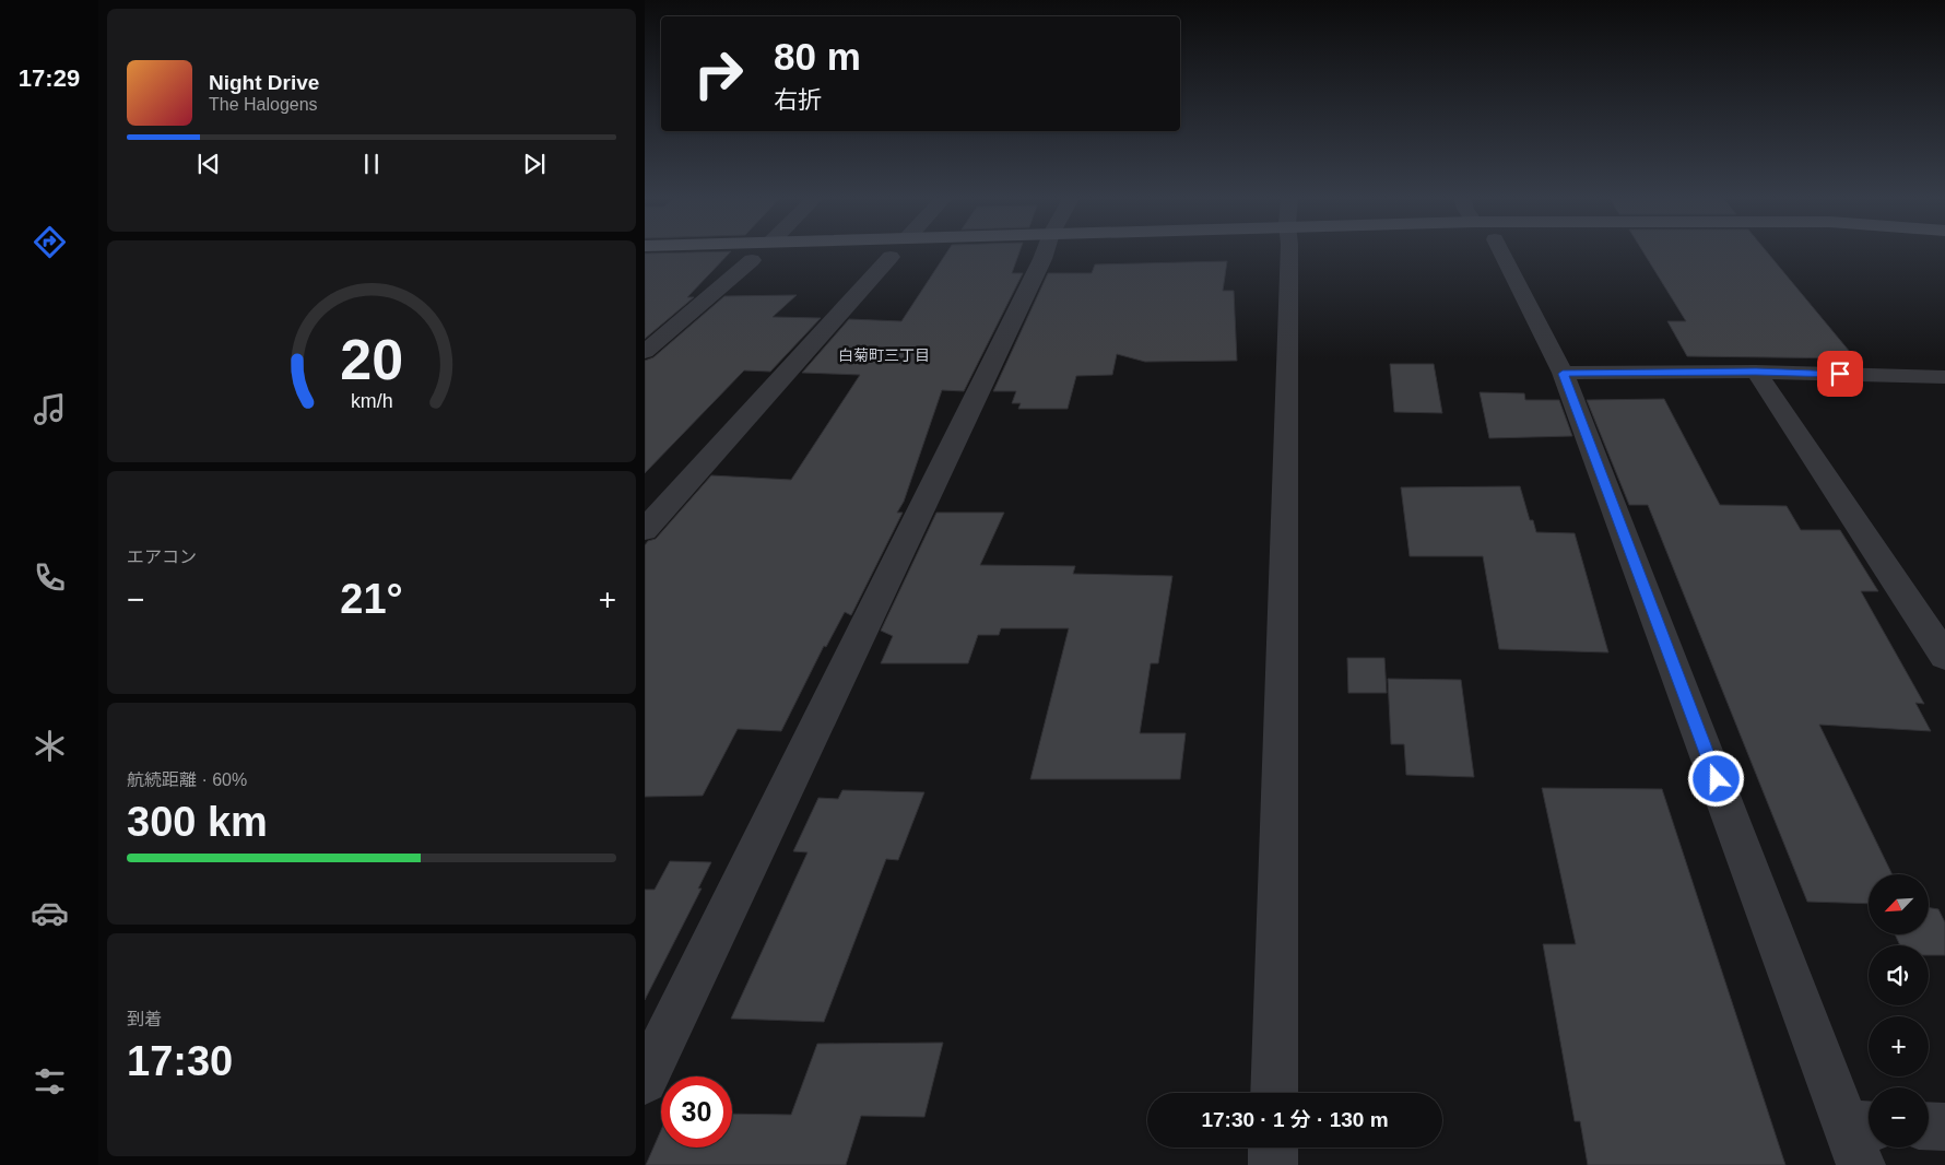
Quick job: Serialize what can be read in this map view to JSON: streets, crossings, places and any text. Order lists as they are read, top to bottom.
{
  "districts": ["白菊町三丁目"],
  "north": "bottom left",
  "page": {
    "tabs": "17:29",
    "turn": ["80 m", "右折"],
    "song": ["Night Drive", "The Halogens"],
    "tile": [
      "エアコン",
      ["航続距離 · 60%", "300 km"],
      ["到着", "17:30"]
    ],
    "heat": ["−", "21°", "+"],
    "map_buttons": ["+", "−"],
    "limit": "30",
    "trip": "17:30 · 1 分 · 130 m",
    "gauge": ["20", "km/h"]
  }
}
